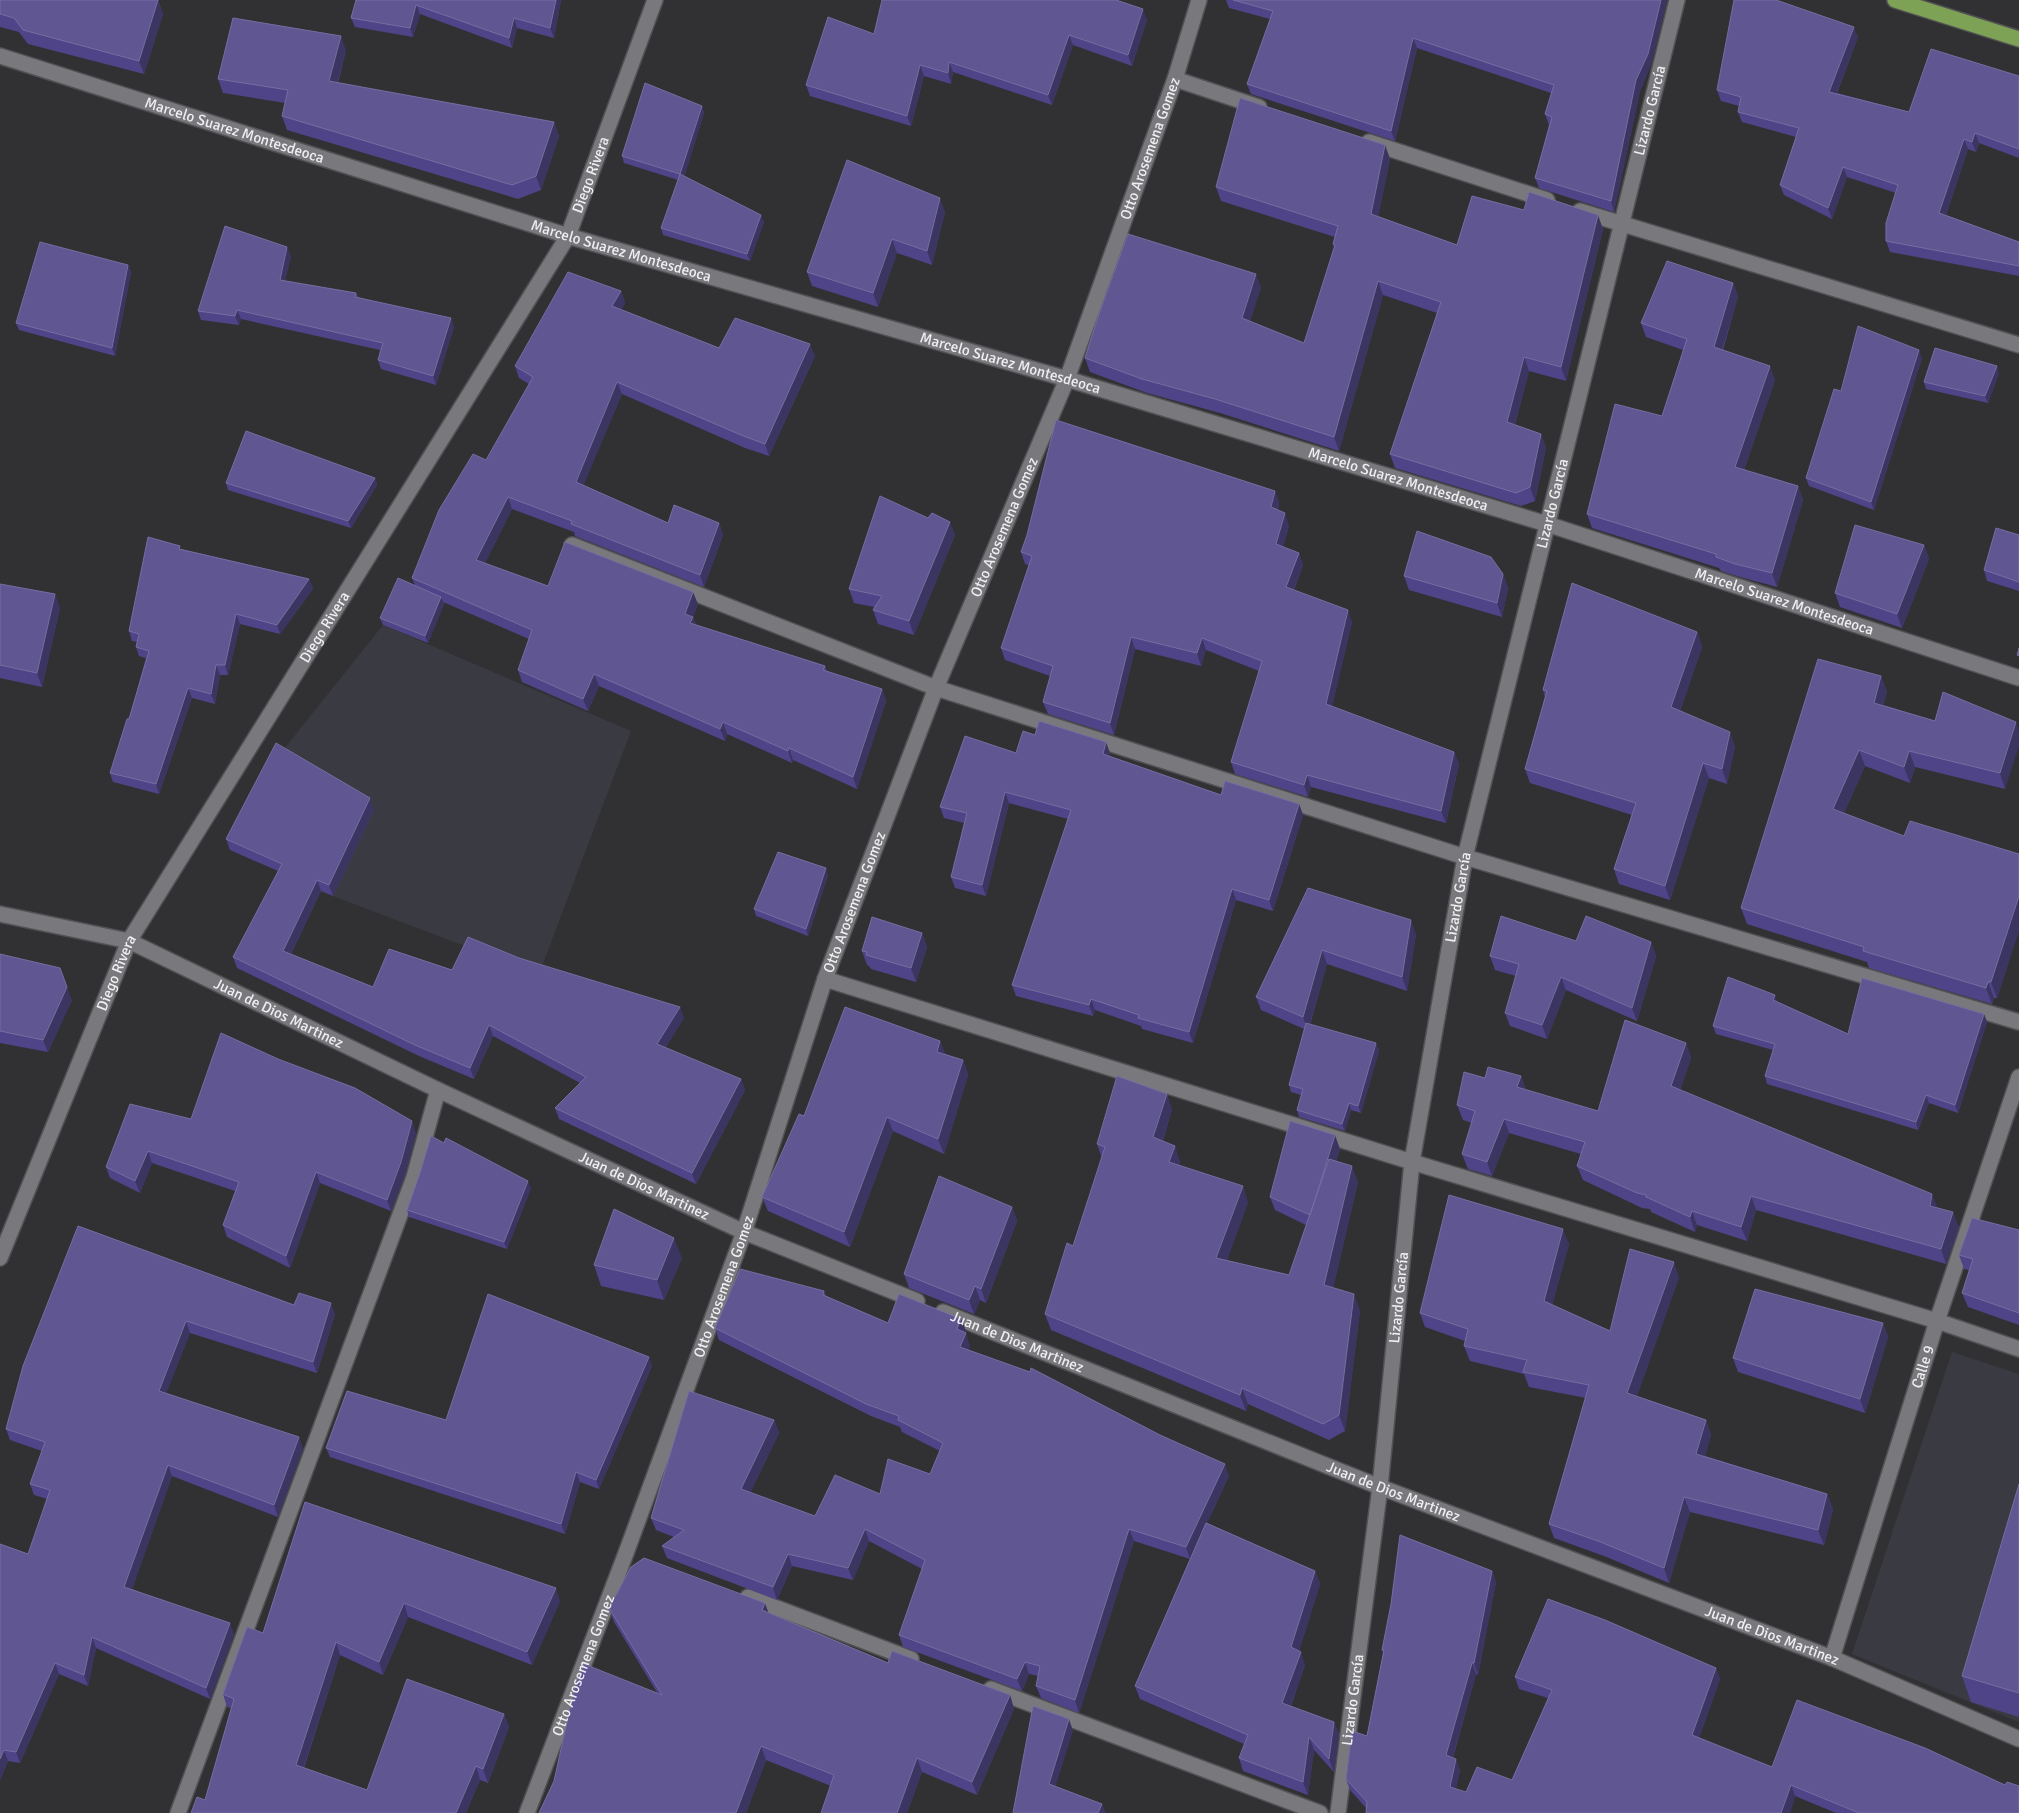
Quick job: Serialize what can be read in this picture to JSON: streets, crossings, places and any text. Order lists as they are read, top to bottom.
{
  "streets": {
    "street": [
      "Lizardo García",
      "Marcelo Suarez Montesdeoca",
      "Otto Arosemena Gomez",
      "Diego Rivera",
      "Juan de Dios Martinez",
      "Calle 9"
    ]
  },
  "crossings": [
    ["Lizardo García", "Marcelo Suarez Montesdeoca"],
    ["Lizardo García", "Juan de Dios Martinez"],
    ["Marcelo Suarez Montesdeoca", "Otto Arosemena Gomez"],
    ["Marcelo Suarez Montesdeoca", "Diego Rivera"],
    ["Otto Arosemena Gomez", "Juan de Dios Martinez"],
    ["Diego Rivera", "Juan de Dios Martinez"],
    ["Juan de Dios Martinez", "Calle 9"]
  ]
}
